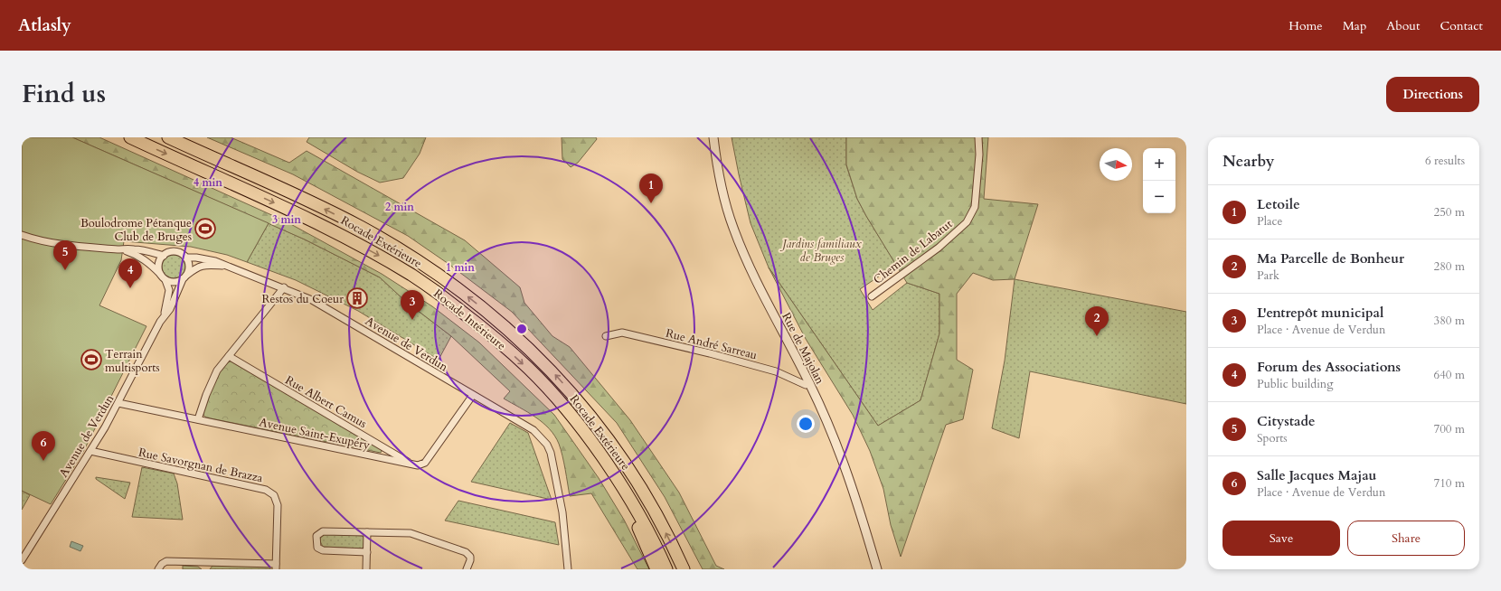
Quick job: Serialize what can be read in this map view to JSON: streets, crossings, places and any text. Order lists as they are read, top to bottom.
{
  "streets": {
    "highway": ["Rocade Extérieure", "Rocade Intérieure"],
    "street": [
      "Chemin de Labatut",
      "Avenue de Verdun",
      "Rue André Sarreau",
      "Rue de Majolan",
      "Rue Albert Camus",
      "Avenue Saint-Exupéry",
      "Rue Savorgnan de Brazza"
    ]
  },
  "crossings": [
    ["Avenue de Verdun", "Avenue Saint-Exupéry"],
    ["Avenue de Verdun", "Rue Savorgnan de Brazza"],
    ["Rue André Sarreau", "Rue de Majolan"],
    ["Rue Albert Camus", "Avenue Saint-Exupéry"]
  ],
  "one_way": ["Rocade Extérieure", "Rocade Intérieure"],
  "parks": ["Jardins familiaux de Bruges"],
  "places": {
    "sports": ["Boulodrome Pétanque Club de Bruges", "Terrain multisports"],
    "building": ["Restos du Coeur"]
  },
  "north": "right",
  "page": {
    "header": "Atlasly",
    "nav": [
      "Home",
      "Map",
      "About",
      "Contact"
    ],
    "title": "Find us",
    "buttons": [
      "Directions",
      ["Save", "Share"]
    ],
    "heading": ["Nearby", "6 results"],
    "map_buttons": ["+", "−"],
    "pins": [
      "1",
      "5",
      "4",
      "3",
      "2",
      "6"
    ],
    "list": [
      {
        "mark": "1",
        "name": "Letoile",
        "note": "Place",
        "value": "250 m"
      },
      {
        "mark": "2",
        "name": "Ma Parcelle de Bonheur",
        "note": "Park",
        "value": "280 m"
      },
      {
        "mark": "3",
        "name": "L'entrepôt municipal",
        "note": "Place · Avenue de Verdun",
        "value": "380 m"
      },
      {
        "mark": "4",
        "name": "Forum des Associations",
        "note": "Public building",
        "value": "640 m"
      },
      {
        "mark": "5",
        "name": "Citystade",
        "note": "Sports",
        "value": "700 m"
      },
      {
        "mark": "6",
        "name": "Salle Jacques Majau",
        "note": "Place · Avenue de Verdun",
        "value": "710 m"
      }
    ]
  },
  "rings": [
    "4 min",
    "2 min",
    "3 min",
    "1 min"
  ]
}
